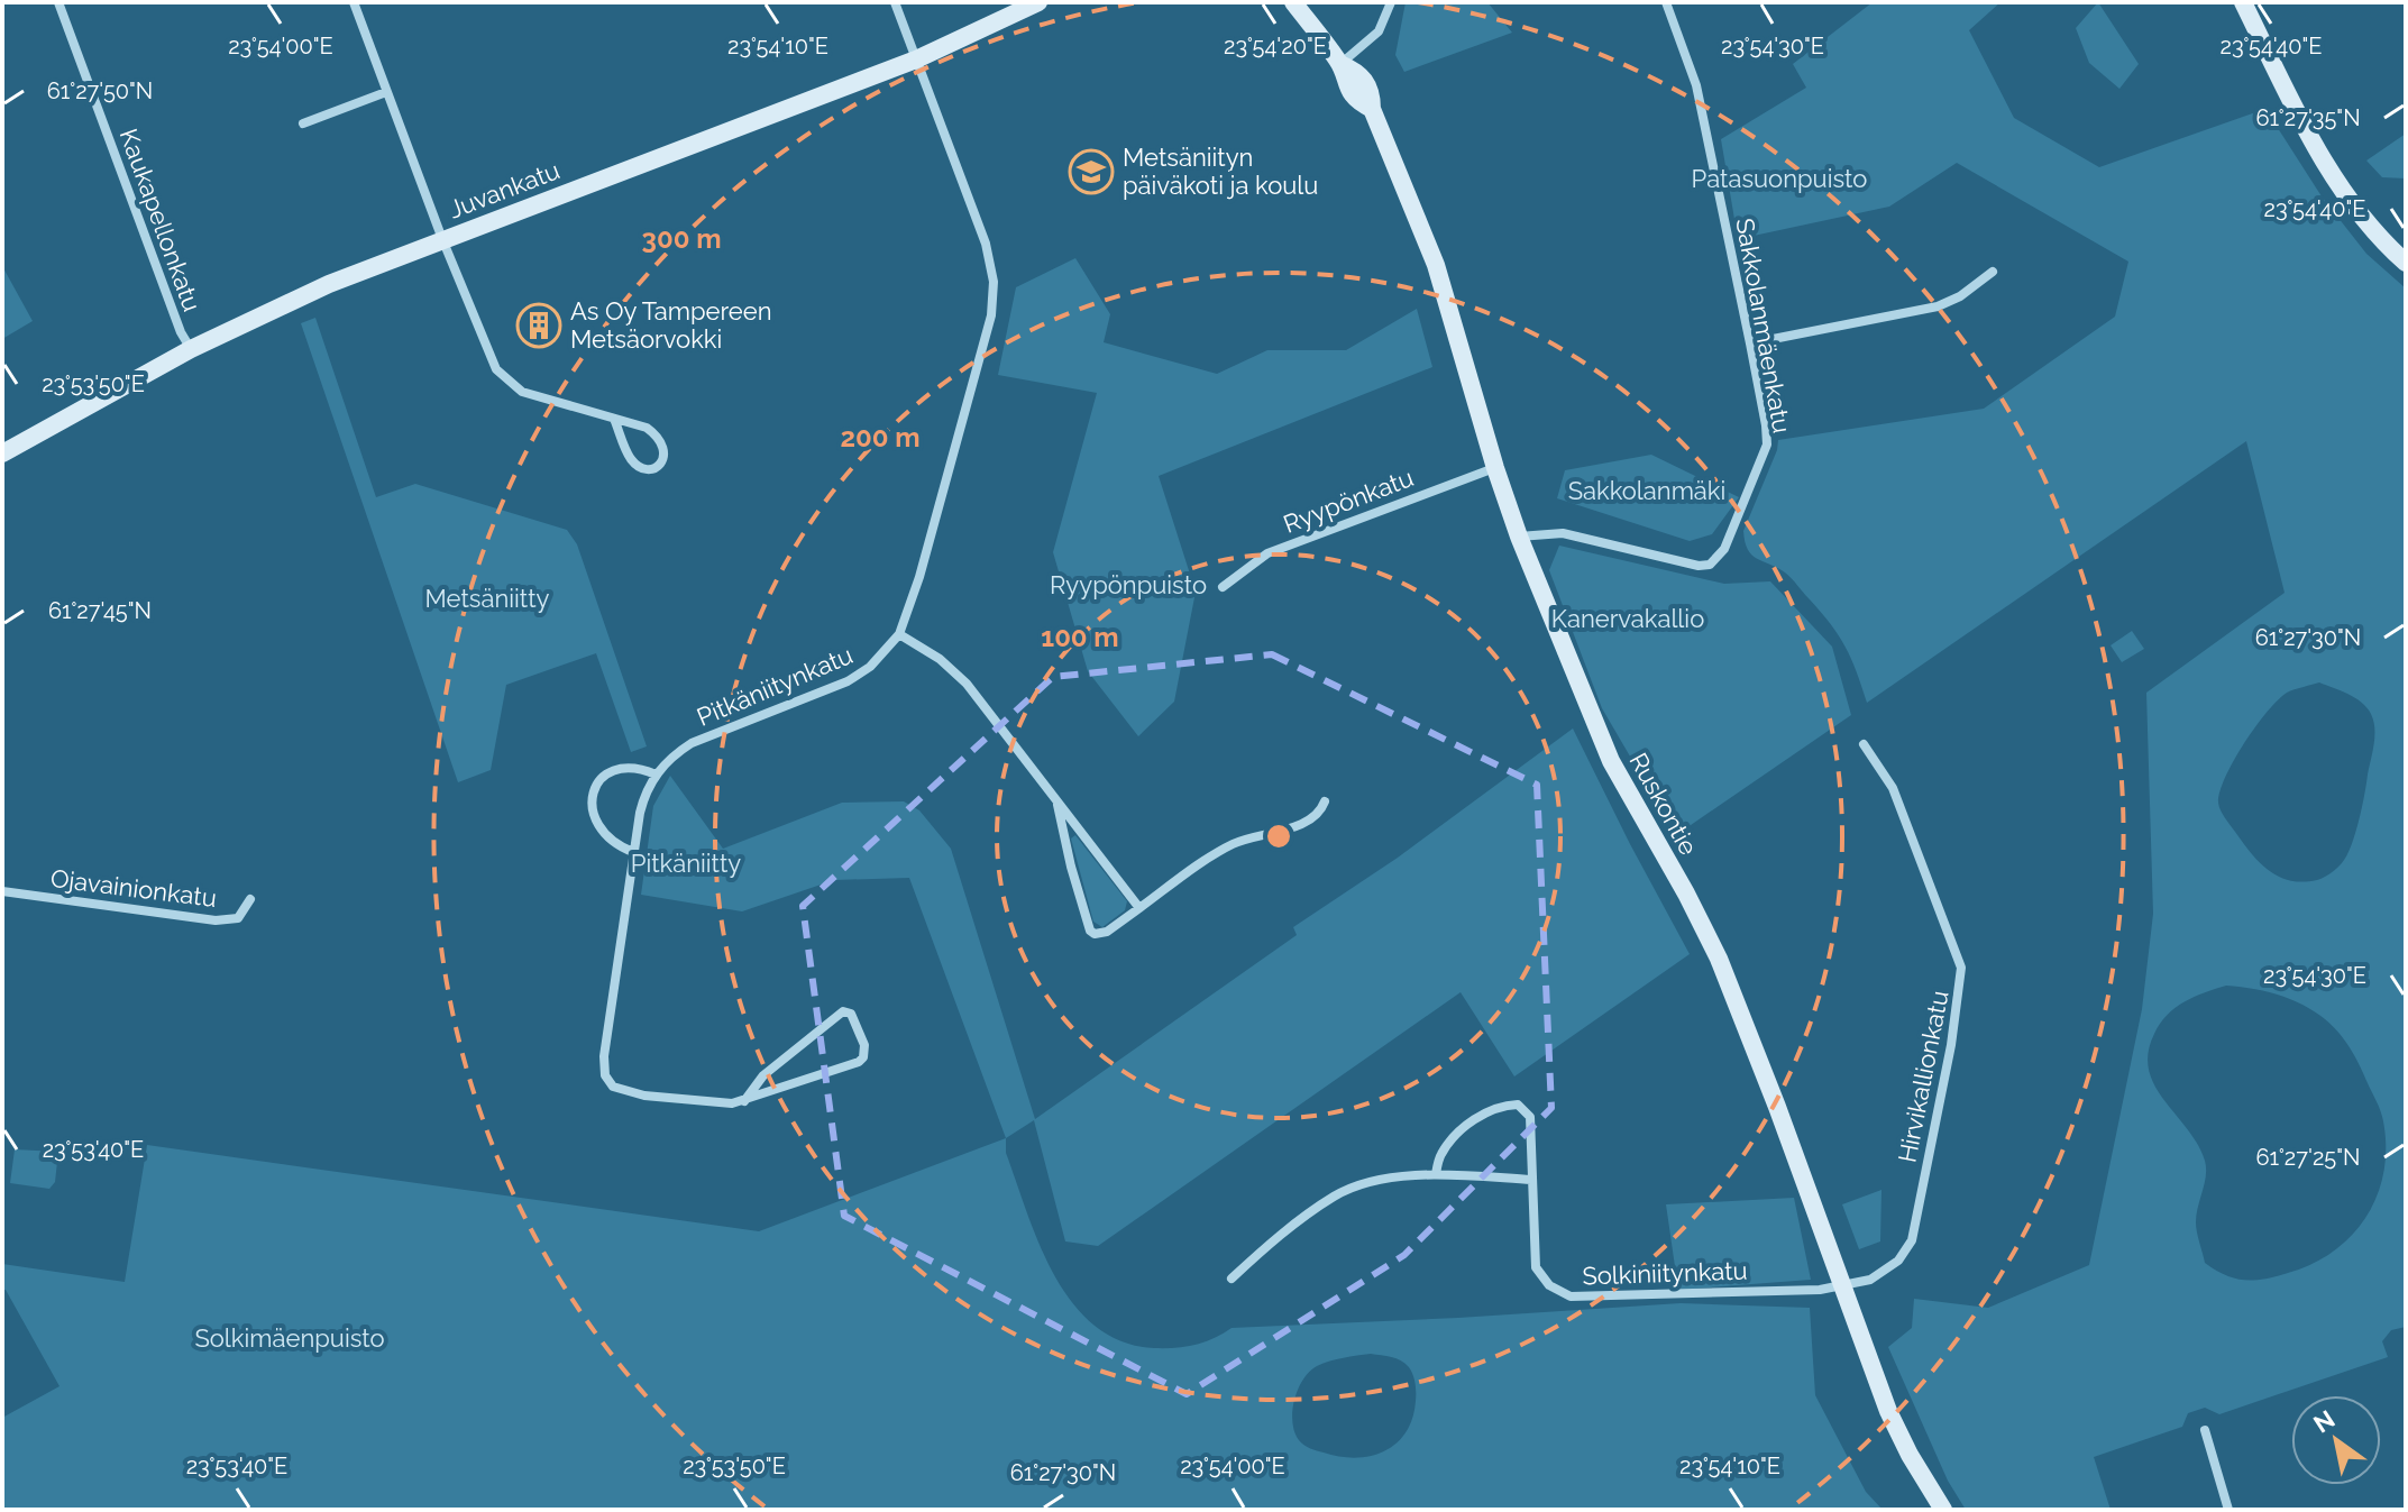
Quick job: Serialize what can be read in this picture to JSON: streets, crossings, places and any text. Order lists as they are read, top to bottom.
{
  "streets": {
    "main road": ["Juvankatu", "Ruskontie"],
    "street": [
      "Kaukapellonkatu",
      "Sakkolanmäenkatu",
      "Ryypönkatu",
      "Pitkäniitynkatu",
      "Ojavainionkatu",
      "Hirvikallionkatu",
      "Solkiniitynkatu"
    ]
  },
  "crossings": [
    ["Juvankatu", "Kaukapellonkatu"],
    ["Juvankatu", "Pitkäniitynkatu"],
    ["Sakkolanmäenkatu", "Ruskontie"],
    ["Ryypönkatu", "Ruskontie"],
    ["Ruskontie", "Hirvikallionkatu"],
    ["Ruskontie", "Solkiniitynkatu"],
    ["Hirvikallionkatu", "Solkiniitynkatu"]
  ],
  "parks": [
    "Patasuonpuisto",
    "Sakkolanmäki",
    "Ryypönpuisto",
    "Metsäniitty",
    "Kanervakallio",
    "Pitkäniitty",
    "Solkimäenpuisto"
  ],
  "places": {
    "school or university": ["Metsäniityn päiväkoti ja koulu"],
    "building": ["As Oy Tampereen Metsäorvokki"]
  },
  "north": "top left",
  "coordinates": [
    "23°54'40\"E",
    "23°54'00\"E",
    "23°54'10\"E",
    "23°54'20\"E",
    "23°54'30\"E",
    "61°27'50\"N",
    "61°27'35\"N",
    "23°53'50\"E",
    "61°27'45\"N",
    "61°27'30\"N",
    "23°53'40\"E",
    "61°27'25\"N"
  ],
  "rings": ["300 m", "200 m", "100 m"]
}
